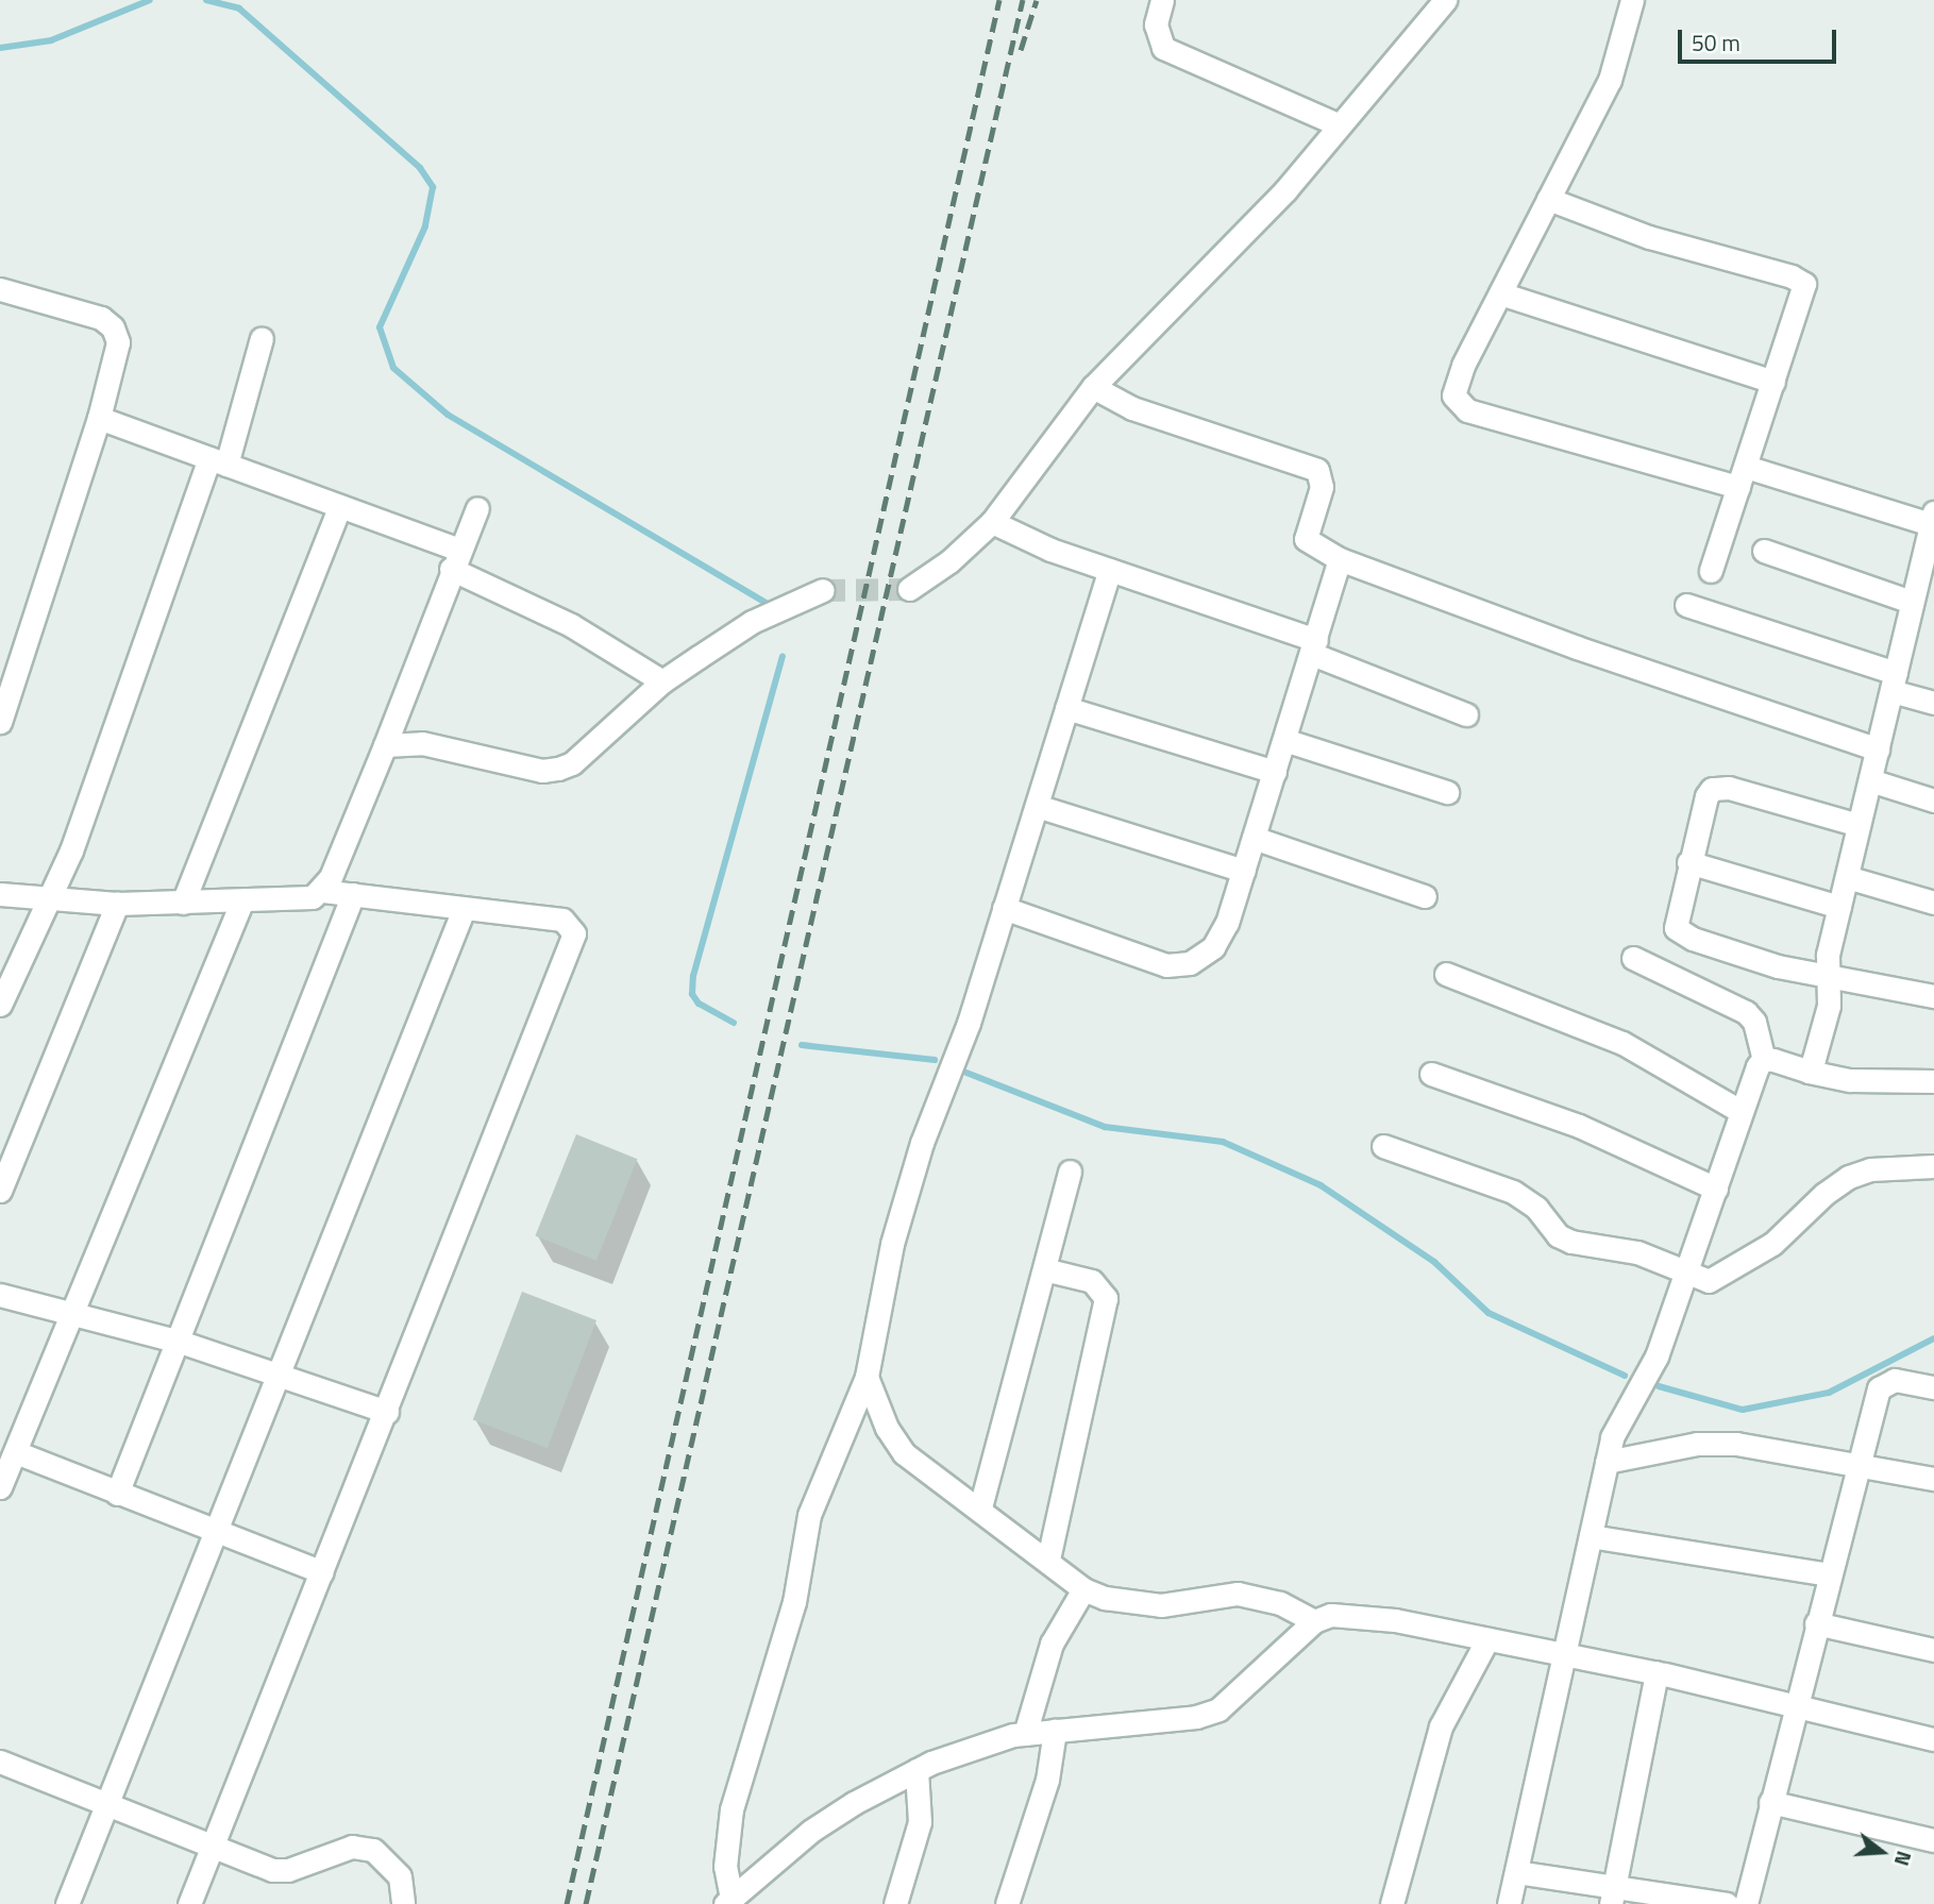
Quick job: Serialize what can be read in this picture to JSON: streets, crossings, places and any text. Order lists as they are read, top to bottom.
{
  "scale_bar": "50 m",
  "north": "right"
}
